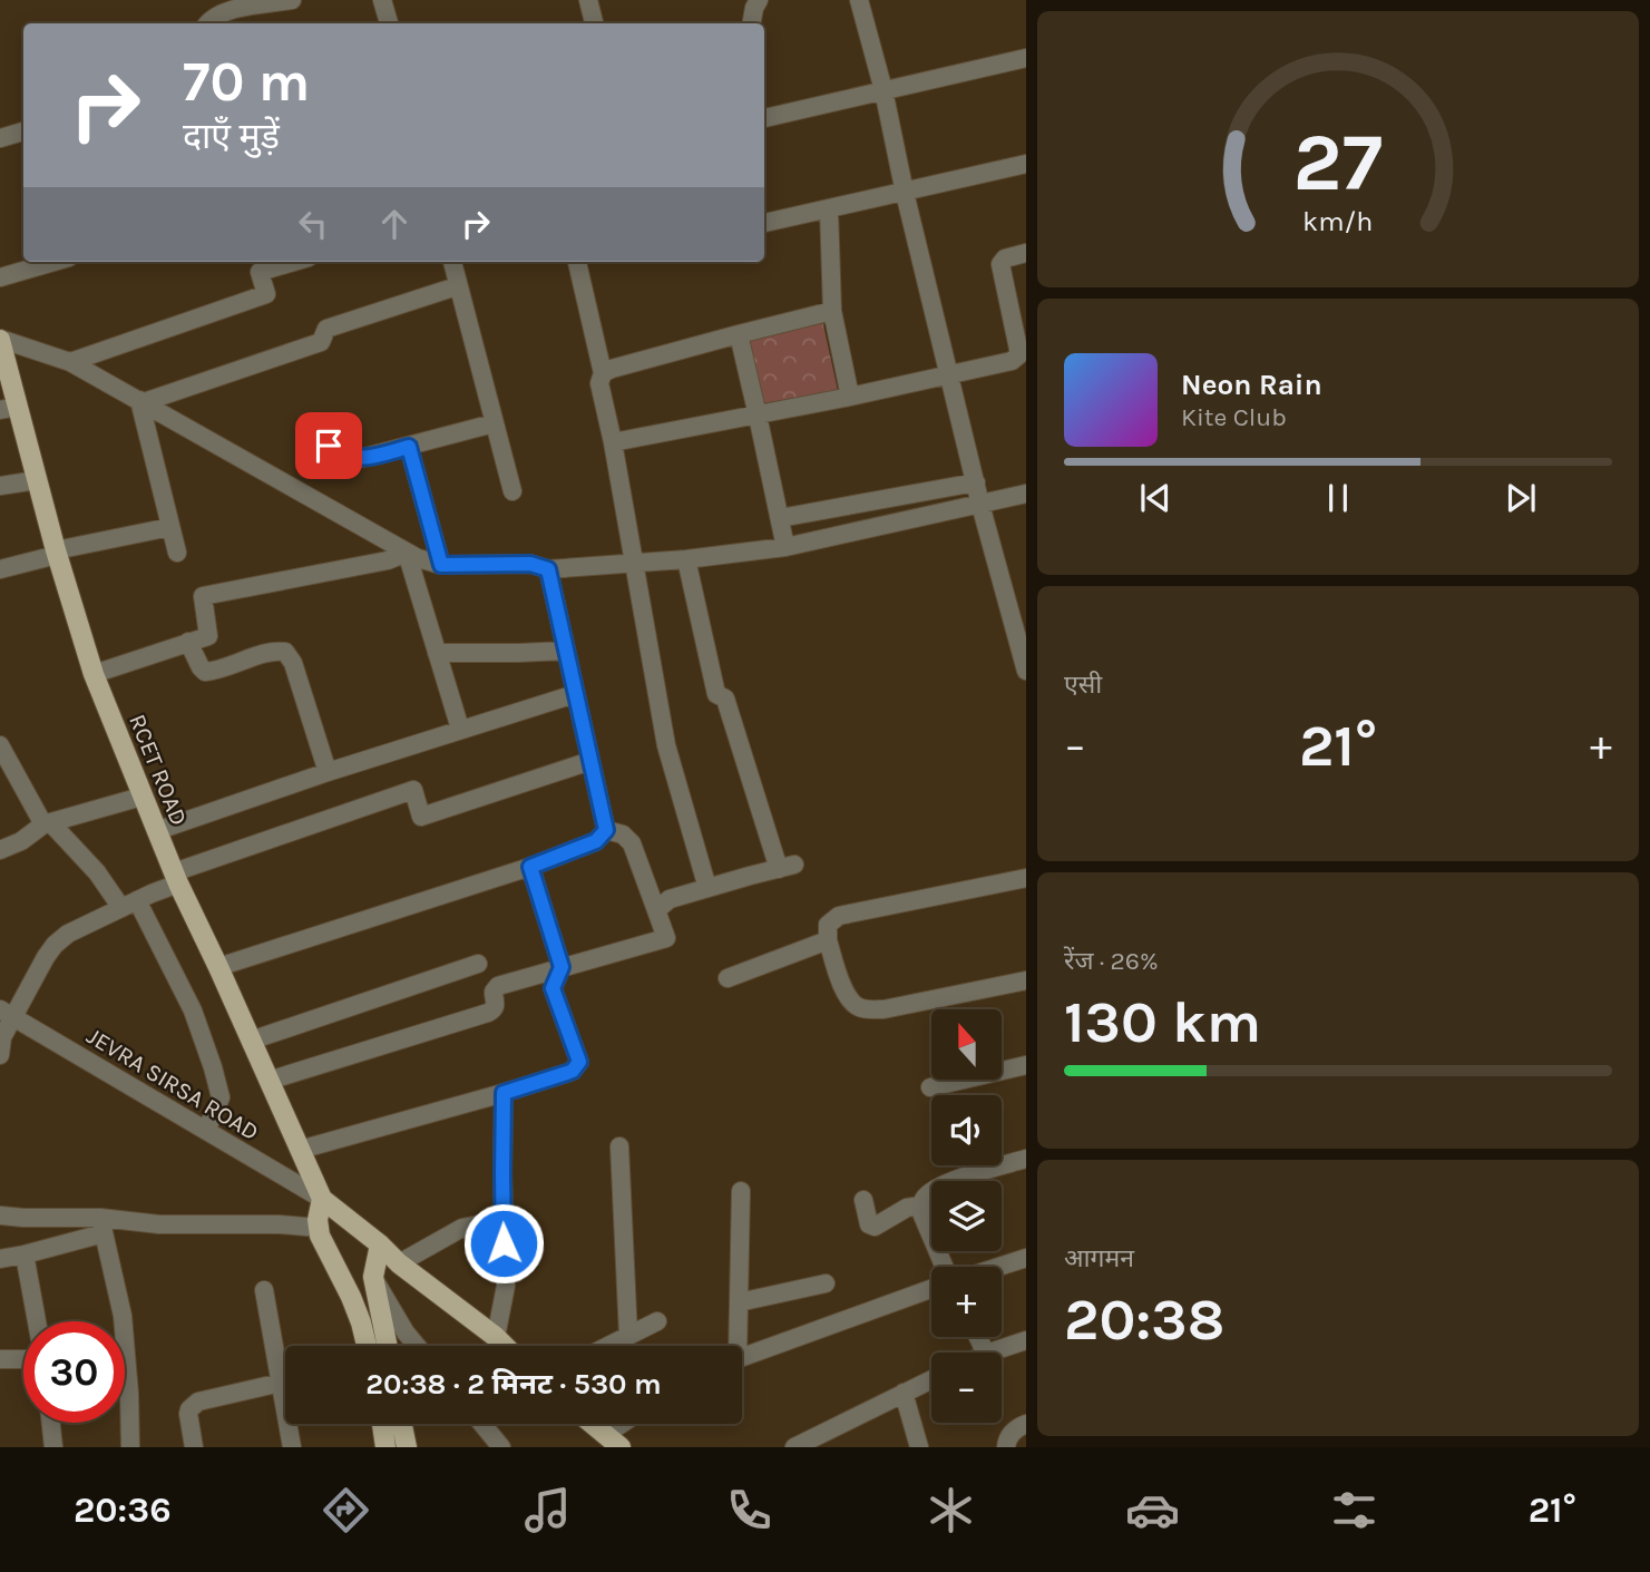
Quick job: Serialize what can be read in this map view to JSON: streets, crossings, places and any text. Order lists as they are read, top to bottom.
{
  "streets": {
    "main road": ["RCET ROAD"],
    "street": ["JEVRA SIRSA ROAD"]
  },
  "crossings": [
    ["RCET ROAD", "JEVRA SIRSA ROAD"]
  ],
  "north": "top",
  "page": {
    "turn": ["70 m", "दाएँ मुड़ें"],
    "song": ["Neon Rain", "Kite Club"],
    "tile": [
      "एसी",
      ["रेंज · 26%", "130 km"],
      ["आगमन", "20:38"]
    ],
    "heat": ["−", "21°", "+"],
    "map_buttons": ["+", "−"],
    "limit": "30",
    "trip": "20:38 · 2 मिनट · 530 m",
    "tabs": ["20:36", "21°"],
    "gauge": ["27", "km/h"]
  }
}
